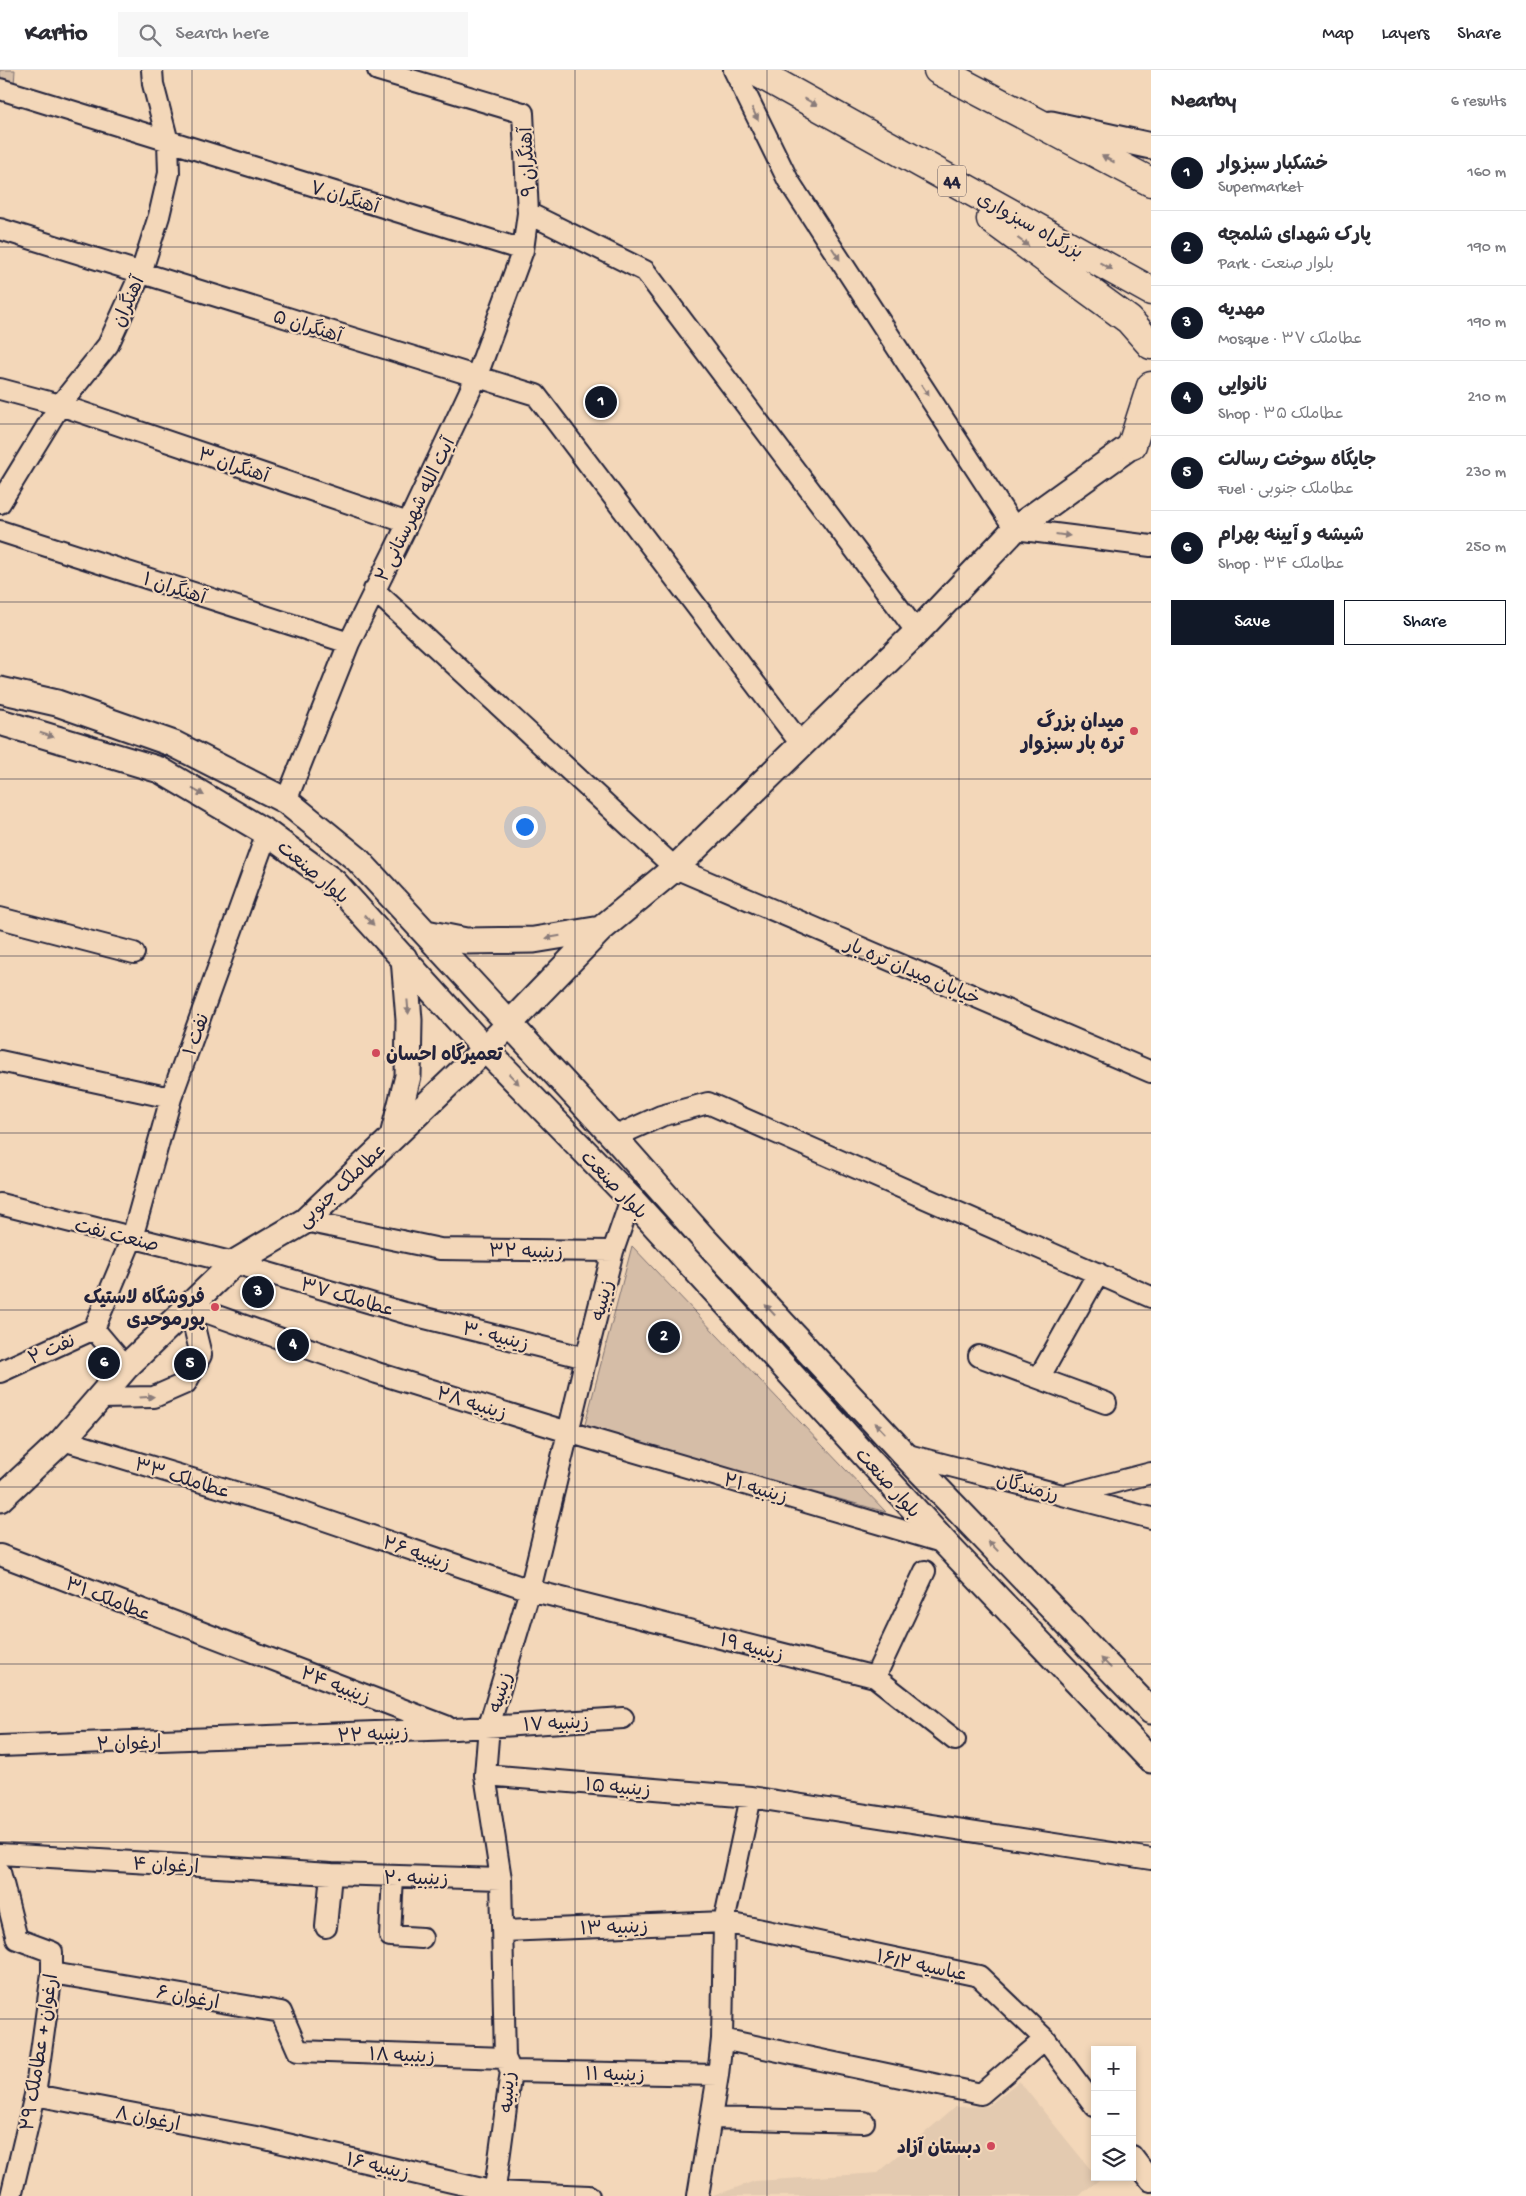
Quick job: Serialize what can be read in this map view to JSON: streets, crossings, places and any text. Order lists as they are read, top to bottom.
{
  "streets": {
    "highway": ["44", "بزرگراه سبزواری"],
    "main road": ["بلوار صنعت", "عطاملک جنوبی"],
    "street": [
      "آهنگران ۹",
      "آهنگران ۷",
      "آهنگران",
      "آهنگران ۵",
      "آهنگران ۳",
      "آیت الله شهرستانی ۲",
      "آهنگران ۱",
      "خیابان میدان تره بار",
      "نفت ۱",
      "صنعت نفت",
      "زینبیه ۳۲",
      "عطاملک ۳۷",
      "زینبیه",
      "زینبیه ۳۰",
      "نفت ۲",
      "زینبیه ۲۸",
      "عطاملک ۳۳",
      "رزمندگان",
      "زینبیه ۲۱",
      "زینبیه ۲۶",
      "عطاملک ۳۱",
      "زینبیه ۱۹",
      "زینبیه ۲۴",
      "زینبیه ۱۷",
      "زینبیه ۲۲",
      "ارغوان ۲",
      "زینبیه ۱۵",
      "ارغوان ۴",
      "زینبیه ۲۰",
      "زینبیه ۱۳",
      "عباسیه ۱۶/۲",
      "ارغوان ۶",
      "ارغوان + عطاملک ۲۹",
      "زینبیه ۱۸",
      "زینبیه ۱۱",
      "ارغوان ۸",
      "زینبیه ۱۶"
    ]
  },
  "crossings": [
    ["آهنگران ۹", "آیت الله شهرستانی ۲"],
    ["آهنگران ۷", "آهنگران"],
    ["آهنگران ۷", "آیت الله شهرستانی ۲"],
    ["آهنگران", "آهنگران ۵"],
    ["آهنگران", "آهنگران ۳"],
    ["آهنگران ۵", "آیت الله شهرستانی ۲"],
    ["آهنگران ۵", "عطاملک جنوبی"],
    ["آهنگران ۳", "آیت الله شهرستانی ۲"],
    ["آیت الله شهرستانی ۲", "آهنگران ۱"],
    ["آیت الله شهرستانی ۲", "بلوار صنعت"],
    ["آیت الله شهرستانی ۲", "خیابان میدان تره بار"],
    ["بلوار صنعت", "نفت ۱"],
    ["بلوار صنعت", "عطاملک جنوبی"],
    ["بلوار صنعت", "زینبیه"],
    ["بلوار صنعت", "رزمندگان"],
    ["بلوار صنعت", "زینبیه ۲۱"],
    ["خیابان میدان تره بار", "عطاملک جنوبی"],
    ["نفت ۱", "صنعت نفت"],
    ["نفت ۱", "نفت ۲"],
    ["عطاملک جنوبی", "صنعت نفت"],
    ["عطاملک جنوبی", "زینبیه ۳۲"],
    ["عطاملک جنوبی", "عطاملک ۳۷"],
    ["عطاملک جنوبی", "زینبیه ۲۸"],
    ["عطاملک جنوبی", "عطاملک ۳۳"],
    ["صنعت نفت", "عطاملک ۳۷"],
    ["صنعت نفت", "نفت ۲"],
    ["زینبیه ۳۲", "زینبیه"],
    ["عطاملک ۳۷", "زینبیه ۳۰"],
    ["زینبیه", "زینبیه ۳۰"],
    ["زینبیه", "زینبیه ۲۸"],
    ["زینبیه", "زینبیه ۲۱"],
    ["زینبیه", "زینبیه ۲۶"],
    ["زینبیه", "زینبیه ۱۹"],
    ["زینبیه", "زینبیه ۱۷"],
    ["زینبیه", "زینبیه ۲۲"],
    ["زینبیه", "زینبیه ۱۵"],
    ["زینبیه", "زینبیه ۲۰"],
    ["زینبیه", "زینبیه ۱۳"],
    ["زینبیه", "زینبیه ۱۸"],
    ["زینبیه", "زینبیه ۱۱"],
    ["زینبیه", "زینبیه ۱۶"],
    ["زینبیه ۲۸", "زینبیه ۲۱"],
    ["عطاملک ۳۳", "زینبیه ۲۶"],
    ["زینبیه ۲۶", "زینبیه ۱۹"],
    ["عطاملک ۳۱", "زینبیه ۲۴"],
    ["زینبیه ۲۴", "زینبیه ۲۲"],
    ["زینبیه ۱۷", "زینبیه ۲۲"],
    ["زینبیه ۲۲", "ارغوان ۲"],
    ["ارغوان ۴", "زینبیه ۲۰"],
    ["زینبیه ۱۳", "عباسیه ۱۶/۲"],
    ["ارغوان ۶", "ارغوان + عطاملک ۲۹"],
    ["ارغوان ۶", "زینبیه ۱۸"],
    ["ارغوان + عطاملک ۲۹", "ارغوان ۸"],
    ["زینبیه ۱۸", "زینبیه ۱۱"],
    ["ارغوان ۸", "زینبیه ۱۶"]
  ],
  "places": [
    "میدان بزرگ تره بار سبزوار",
    "تعمیرگاه احسان",
    "فروشگاه لاستیک پورموحدی",
    "دبستان آزاد"
  ],
  "page": {
    "header": "Kartio",
    "search": "Search here",
    "nav": ["Map", "Layers", "Share"],
    "heading": ["Nearby", "6 results"],
    "list": [
      {
        "mark": "1",
        "name": "خشکبار سبزوار",
        "note": "Supermarket",
        "value": "160 m"
      },
      {
        "mark": "2",
        "name": "پارک شهدای شلمچه",
        "note": "Park · بلوار صنعت",
        "value": "190 m"
      },
      {
        "mark": "3",
        "name": "مهدیه",
        "note": "Mosque · عطاملک ۳۷",
        "value": "190 m"
      },
      {
        "mark": "4",
        "name": "نانوایی",
        "note": "Shop · عطاملک ۳۵",
        "value": "210 m"
      },
      {
        "mark": "5",
        "name": "جایگاه سوخت رسالت",
        "note": "Fuel · عطاملک جنوبی",
        "value": "230 m"
      },
      {
        "mark": "6",
        "name": "شیشه و آیینه بهرام",
        "note": "Shop · عطاملک ۳۴",
        "value": "250 m"
      }
    ],
    "pins": [
      "1",
      "3",
      "2",
      "4",
      "6",
      "5"
    ],
    "buttons": ["Save", "Share"],
    "map_buttons": ["+", "−"]
  }
}
